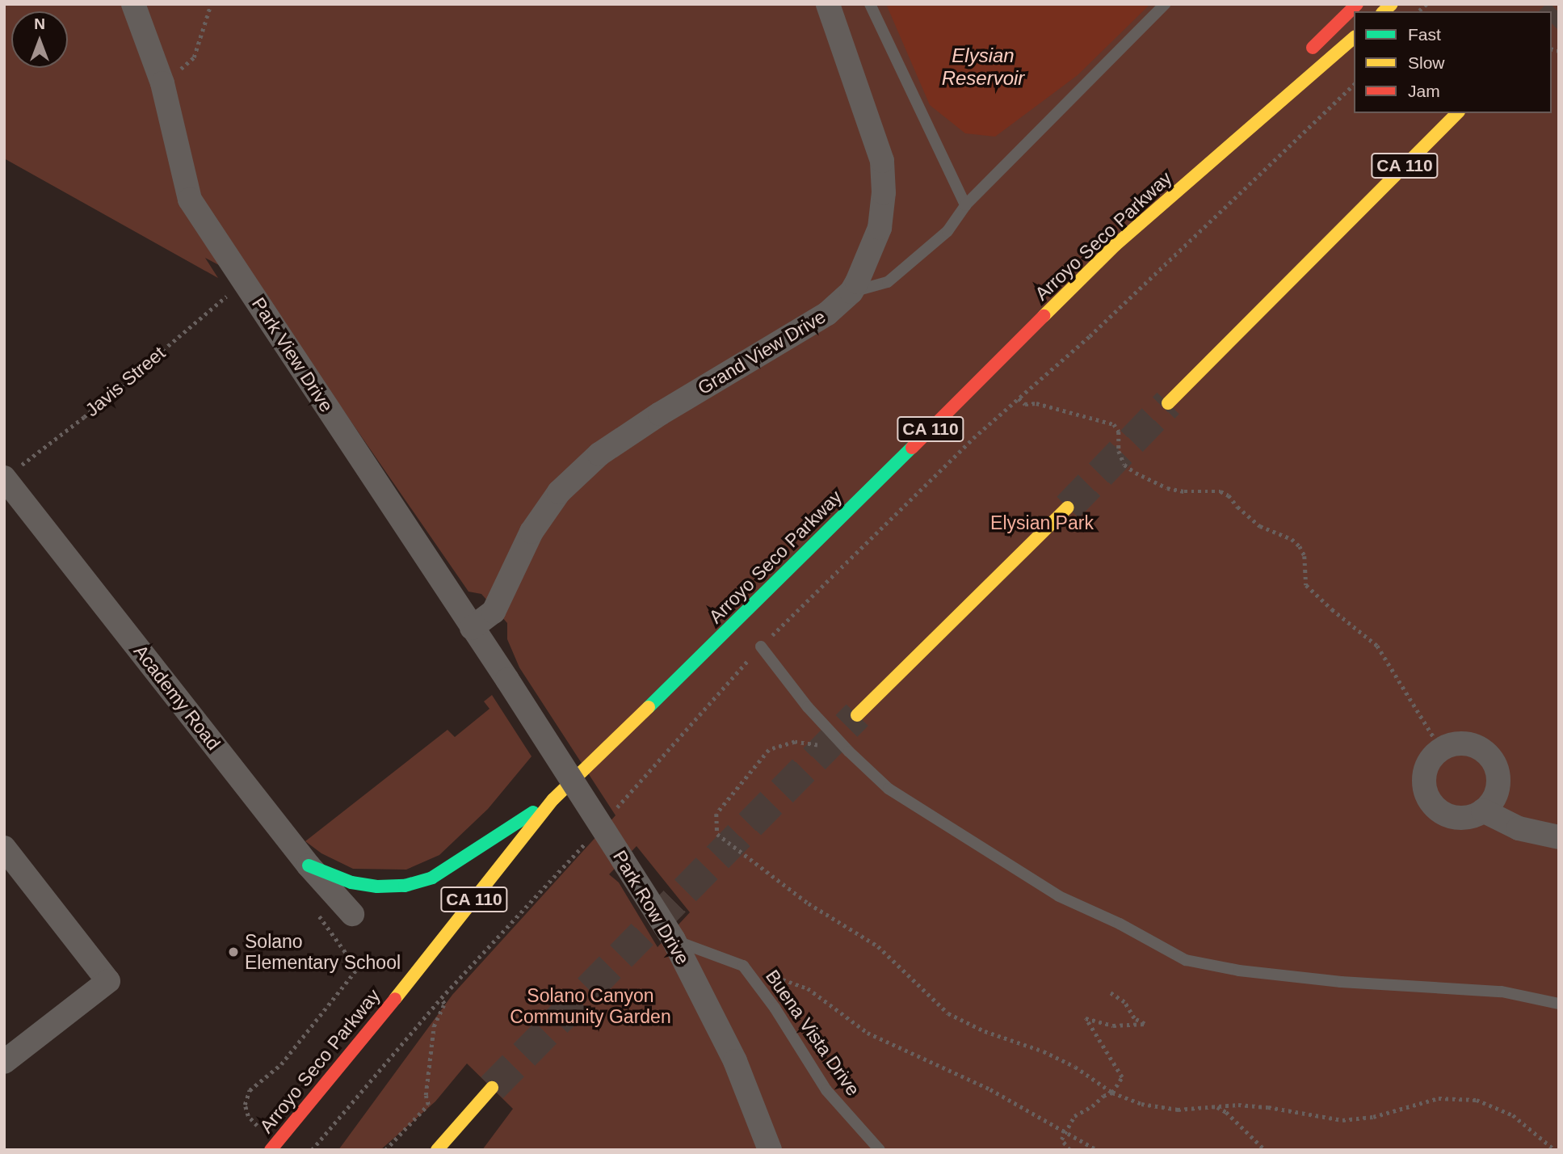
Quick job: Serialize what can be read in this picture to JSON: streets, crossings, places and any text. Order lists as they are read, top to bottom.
{
  "streets": {
    "highway": ["CA 110", "Arroyo Seco Parkway"],
    "street": [
      "Grand View Drive",
      "Park View Drive",
      "Academy Road",
      "Park Row Drive"
    ],
    "lane": ["Buena Vista Drive"],
    "path": ["Javis Street"]
  },
  "crossings": [
    ["Grand View Drive", "Park View Drive"],
    ["Park View Drive", "Javis Street"],
    ["Park View Drive", "Park Row Drive"],
    ["Javis Street", "Academy Road"],
    ["Park Row Drive", "Buena Vista Drive"]
  ],
  "water": ["Elysian Reservoir"],
  "parks": ["Elysian Park", "Solano Canyon Community Garden"],
  "places": ["Solano Elementary School"],
  "legend": ["Fast", "Slow", "Jam"],
  "north": "top"
}
